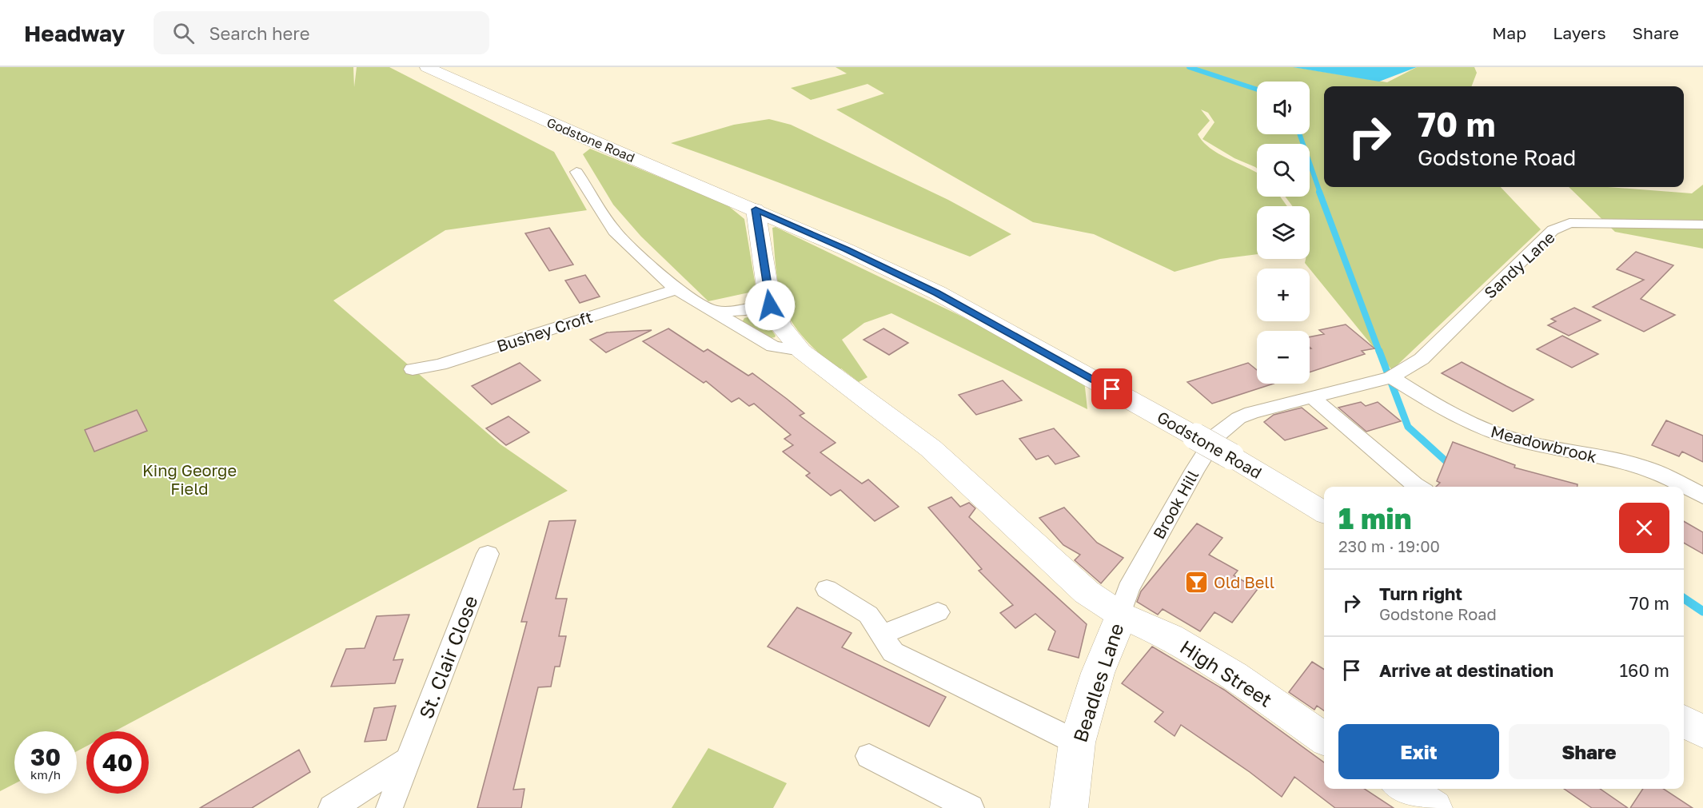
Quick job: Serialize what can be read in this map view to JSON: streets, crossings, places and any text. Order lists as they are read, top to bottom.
{
  "streets": {
    "main road": ["Godstone Road", "High Street", "Beadles Lane"],
    "street": [
      "Sandy Lane",
      "Bushey Croft",
      "Meadowbrook",
      "Brook Hill",
      "St. Clair Close"
    ]
  },
  "crossings": [
    ["Sandy Lane", "Meadowbrook"],
    ["Sandy Lane", "Brook Hill"],
    ["Meadowbrook", "Brook Hill"],
    ["Brook Hill", "High Street"],
    ["Brook Hill", "Beadles Lane"],
    ["High Street", "Beadles Lane"]
  ],
  "parks": ["King George Field"],
  "places": {
    "bar": ["Old Bell"]
  },
  "page": {
    "header": "Headway",
    "search": "Search here",
    "nav": ["Map", "Layers", "Share"],
    "map_buttons": ["+", "−"],
    "turn": ["70 m", "Godstone Road"],
    "heading": ["1 min", "230 m · 19:00"],
    "list": [
      {
        "name": "Turn right",
        "note": "Godstone Road",
        "value": "70 m"
      },
      {
        "name": "Arrive at destination",
        "value": "160 m"
      }
    ],
    "buttons": ["Exit", "Share"],
    "speed": "30 km/h",
    "limit": "40"
  }
}
